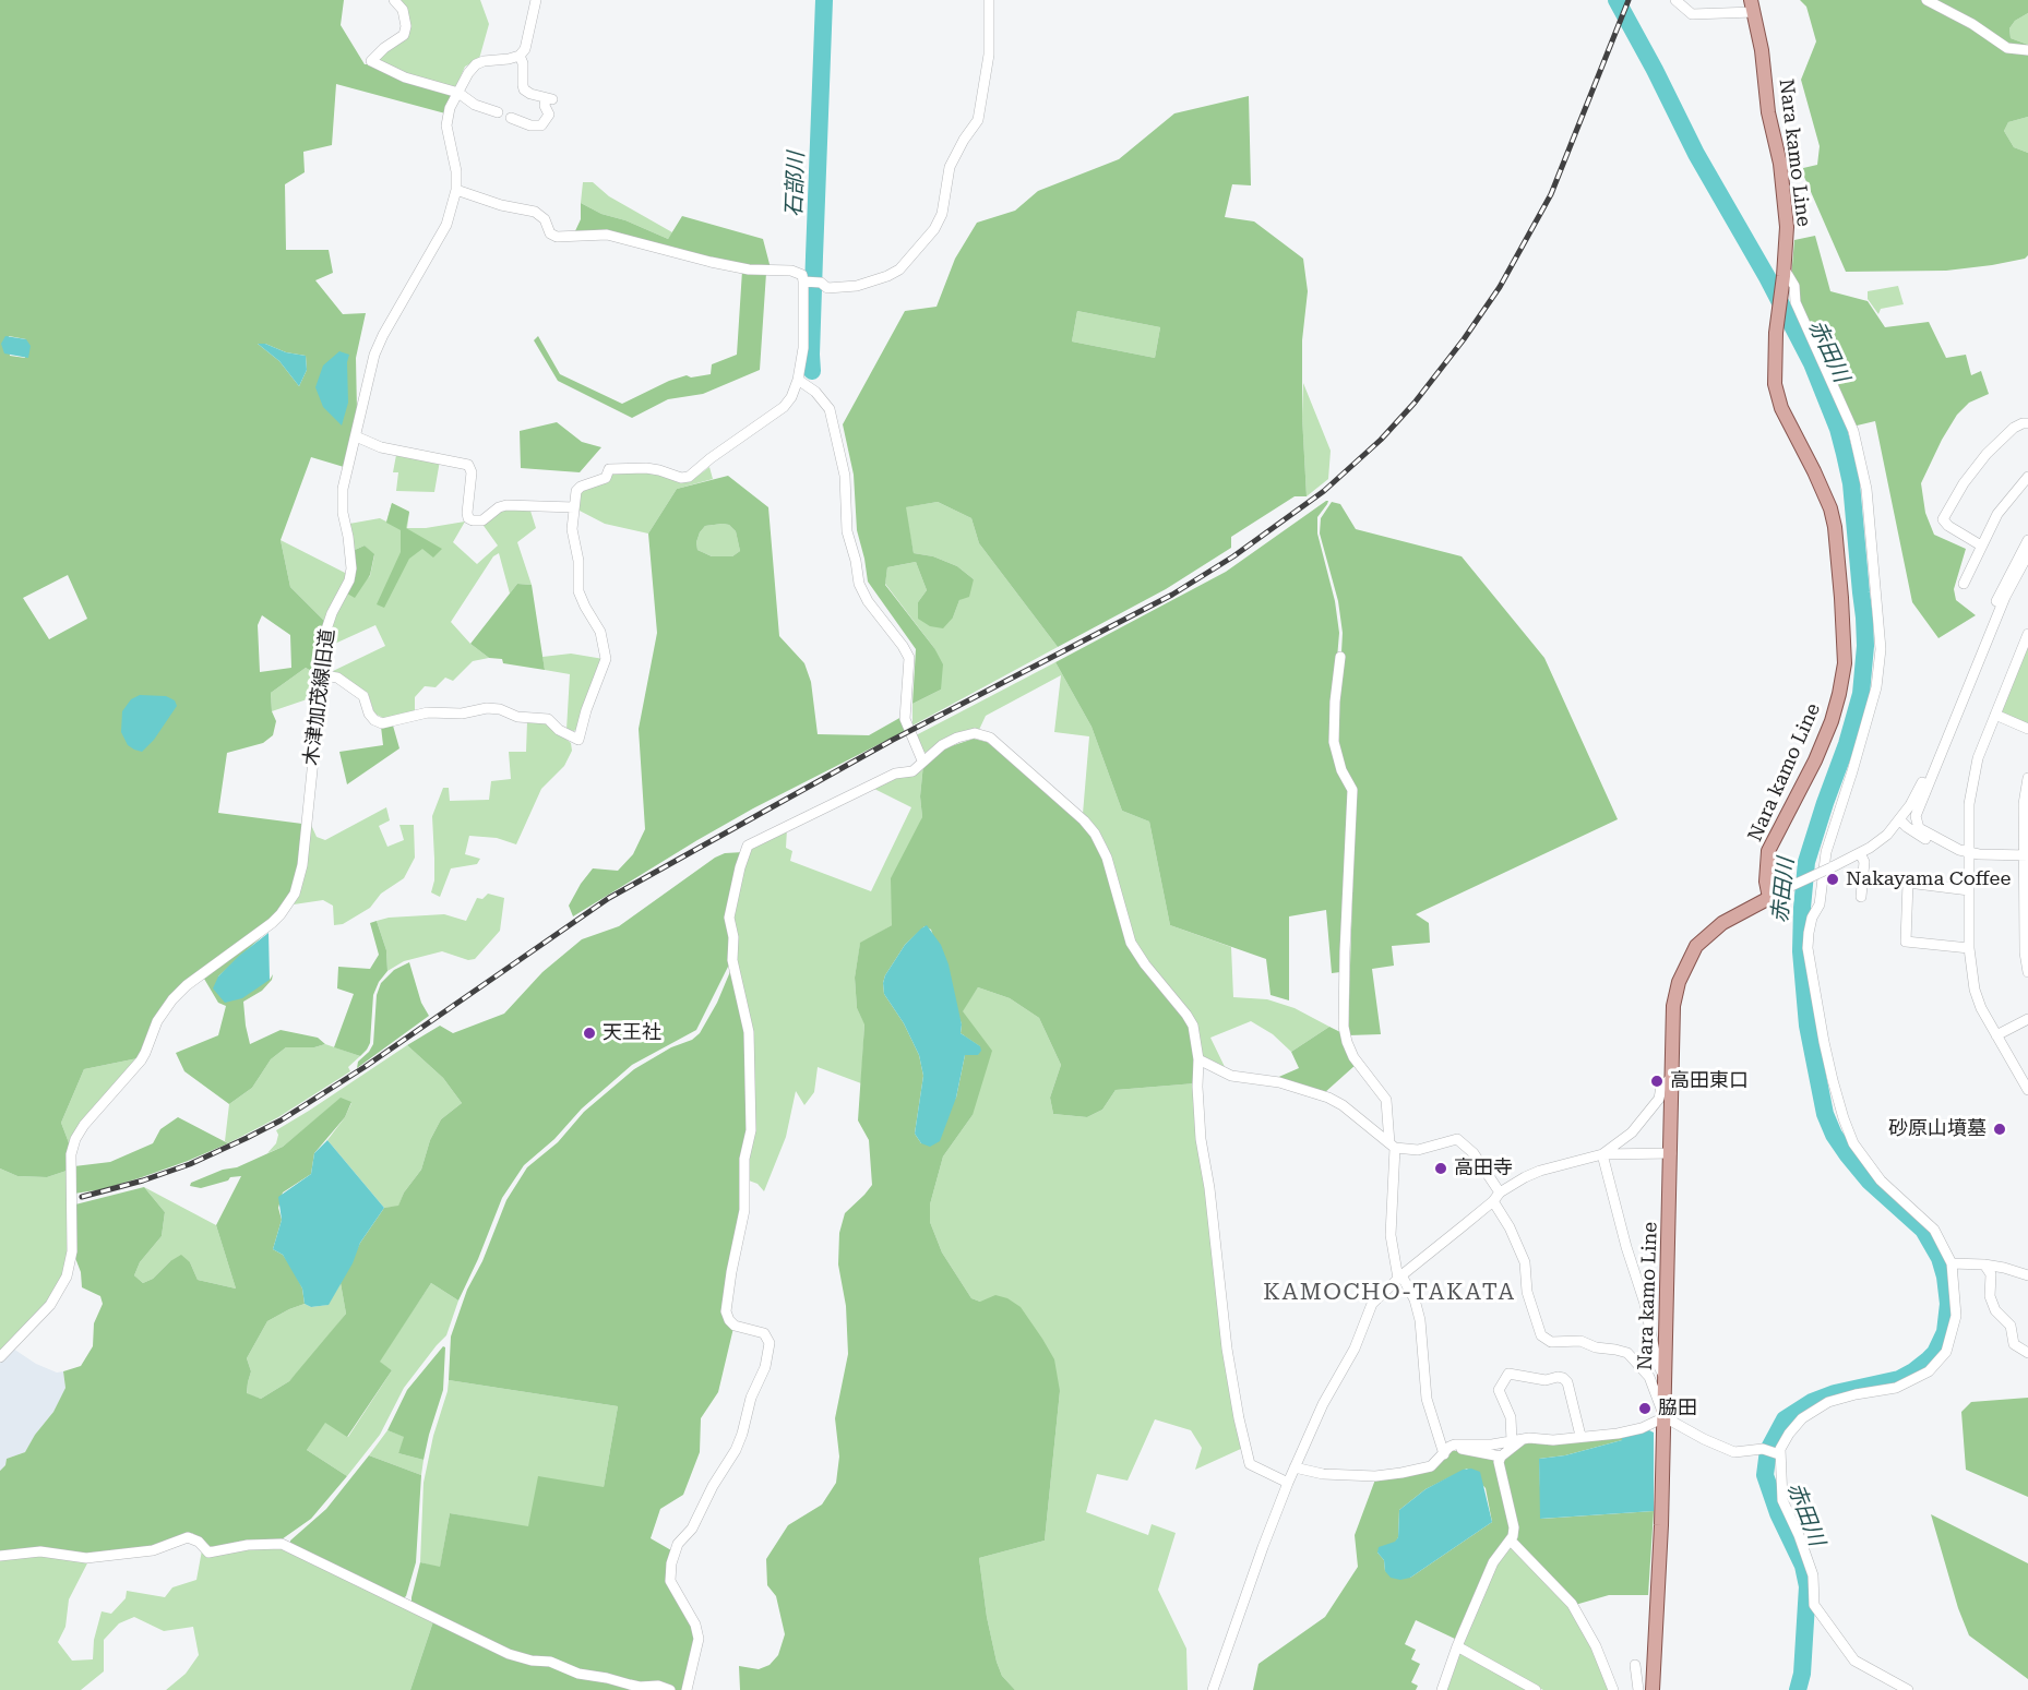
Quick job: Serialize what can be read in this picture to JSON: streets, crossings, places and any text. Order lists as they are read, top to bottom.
{
  "streets": {
    "main road": ["Nara kamo Line"],
    "street": ["木津加茂線旧道"]
  },
  "districts": ["KAMOCHO-TAKATA"],
  "water": ["石部川", "赤田川"],
  "places": [
    "Nakayama Coffee",
    "天王社",
    "高田東口",
    "砂原山墳墓",
    "高田寺",
    "脇田"
  ]
}
